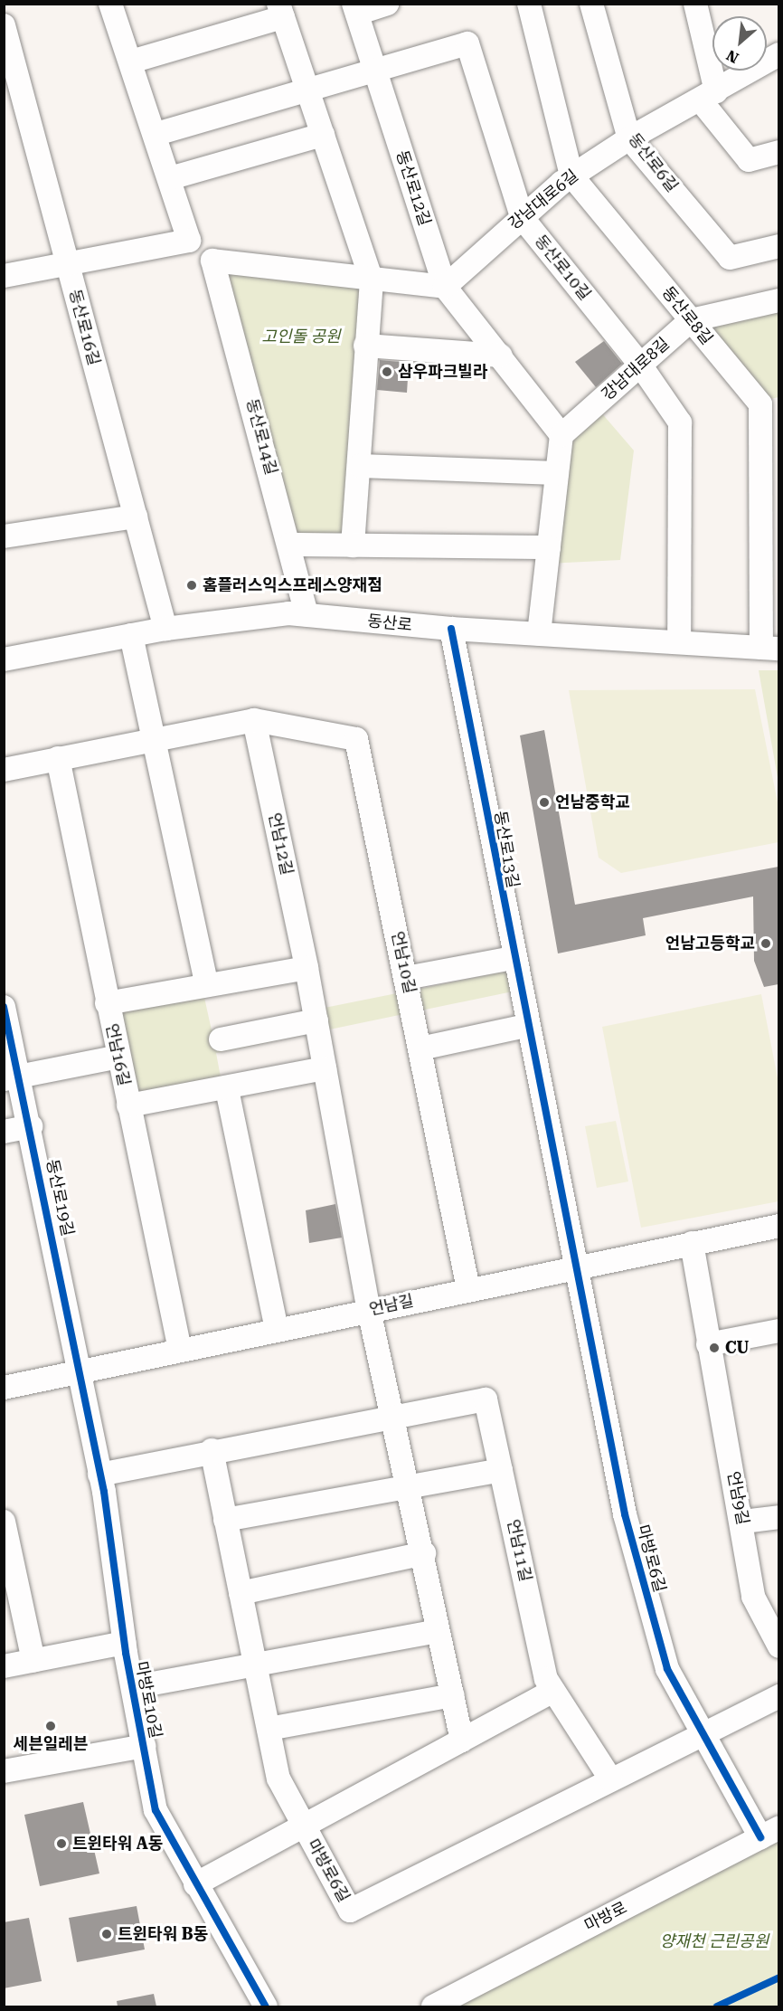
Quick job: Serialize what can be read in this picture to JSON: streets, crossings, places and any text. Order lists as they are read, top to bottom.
{
  "streets": {
    "street": [
      "동산로6길",
      "동산로12길",
      "강남대로6길",
      "동산로10길",
      "동산로8길",
      "동산로16길",
      "강남대로8길",
      "동산로14길",
      "동산로",
      "언남12길",
      "동산로13길",
      "언남10길",
      "언남16길",
      "동산로19길",
      "언남길",
      "언남9길",
      "언남11길",
      "마방로6길",
      "마방로10길",
      "마방로"
    ]
  },
  "crossings": [
    ["동산로6길", "강남대로6길"],
    ["동산로12길", "강남대로6길"],
    ["동산로12길", "동산로10길"],
    ["동산로12길", "강남대로8길"],
    ["강남대로6길", "동산로10길"],
    ["강남대로6길", "동산로8길"],
    ["동산로10길", "강남대로8길"],
    ["동산로10길", "동산로"],
    ["동산로8길", "강남대로8길"],
    ["동산로8길", "동산로"],
    ["동산로16길", "동산로"],
    ["동산로14길", "동산로"],
    ["동산로", "동산로13길"],
    ["언남12길", "언남10길"],
    ["언남12길", "언남길"],
    ["동산로13길", "언남길"],
    ["동산로13길", "마방로6길"],
    ["언남10길", "언남길"],
    ["언남16길", "언남길"],
    ["동산로19길", "언남길"],
    ["동산로19길", "마방로10길"],
    ["언남길", "언남9길"],
    ["언남길", "마방로6길"],
    ["언남길", "마방로10길"],
    ["언남11길", "마방로6길"],
    ["마방로6길", "마방로10길"],
    ["마방로6길", "마방로"]
  ],
  "parks": ["고인돌 공원", "양재천 근린공원"],
  "places": [
    "삼우파크빌라",
    "홈플러스익스프레스양재점",
    "언남중학교",
    "언남고등학교",
    "CU",
    "세븐일레븐",
    "트윈타워 A동",
    "트윈타워 B동"
  ],
  "north": "bottom left"
}
